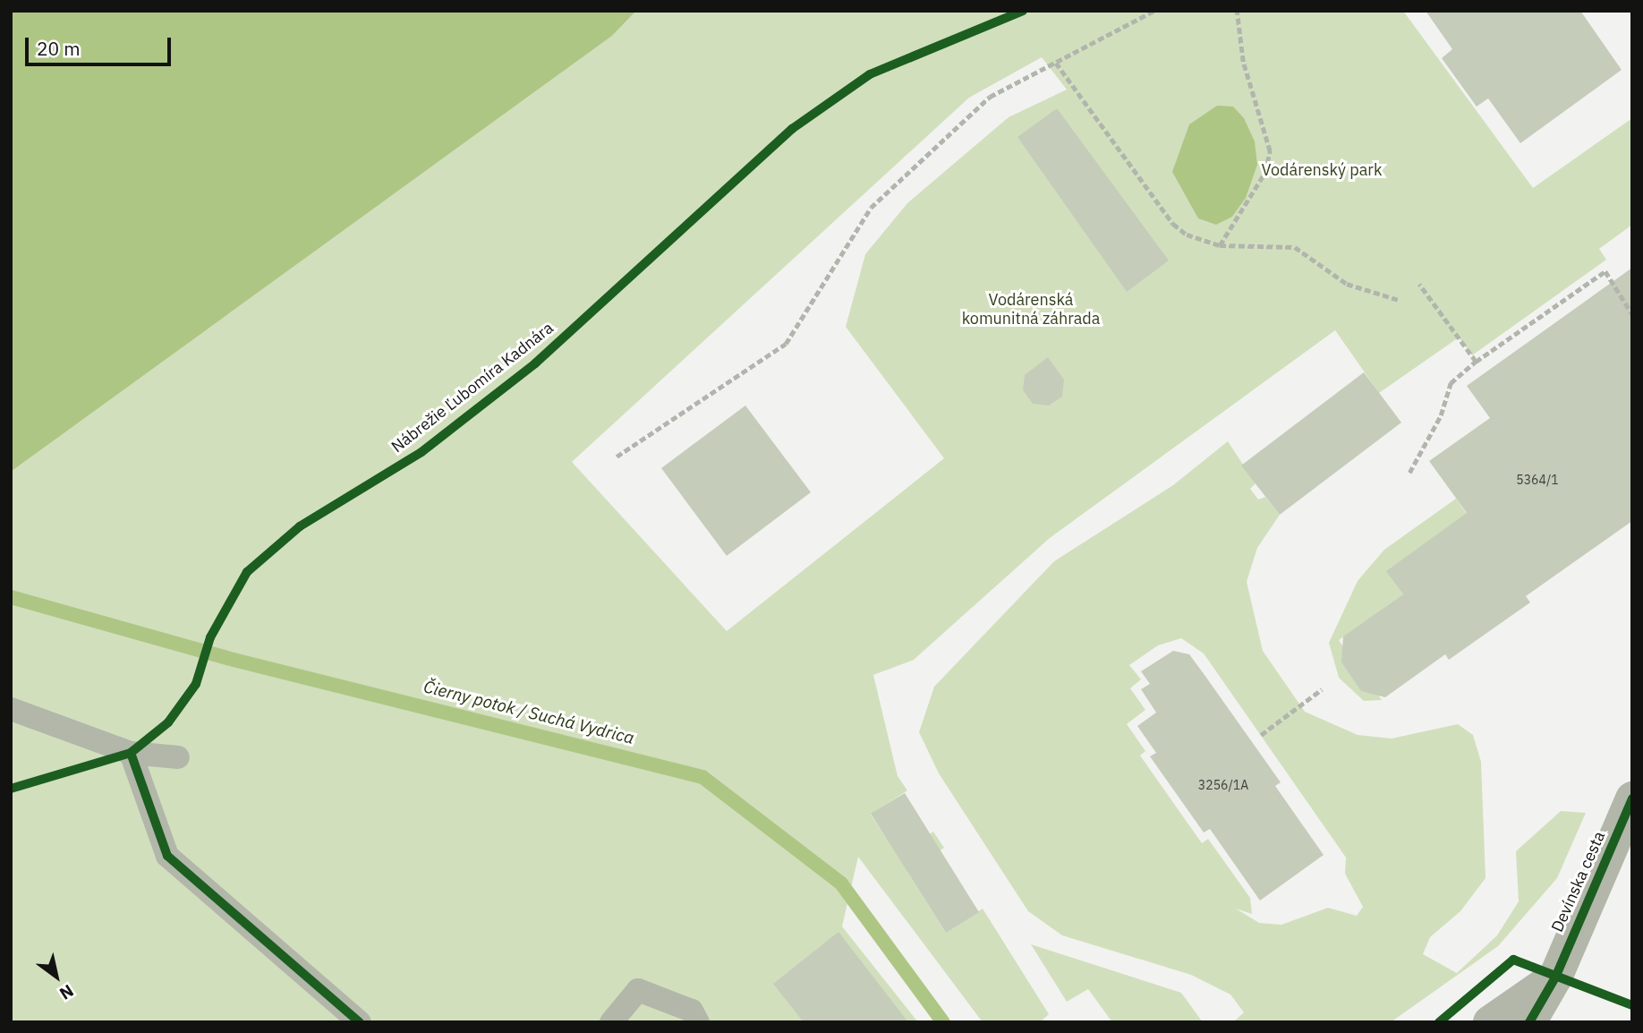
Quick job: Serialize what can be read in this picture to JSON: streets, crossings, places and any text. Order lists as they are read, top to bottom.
{
  "streets": {
    "street": ["Devínska cesta"],
    "cycle path": ["Nábrežie Ľubomíra Kadnára"]
  },
  "water": ["Čierny potok / Suchá Vydrica"],
  "parks": ["Vodárenský park", "Vodárenská komunitná záhrada"],
  "house_numbers": ["5364/1", "3256/1A"],
  "scale_bar": "20 m",
  "north": "bottom right"
}
